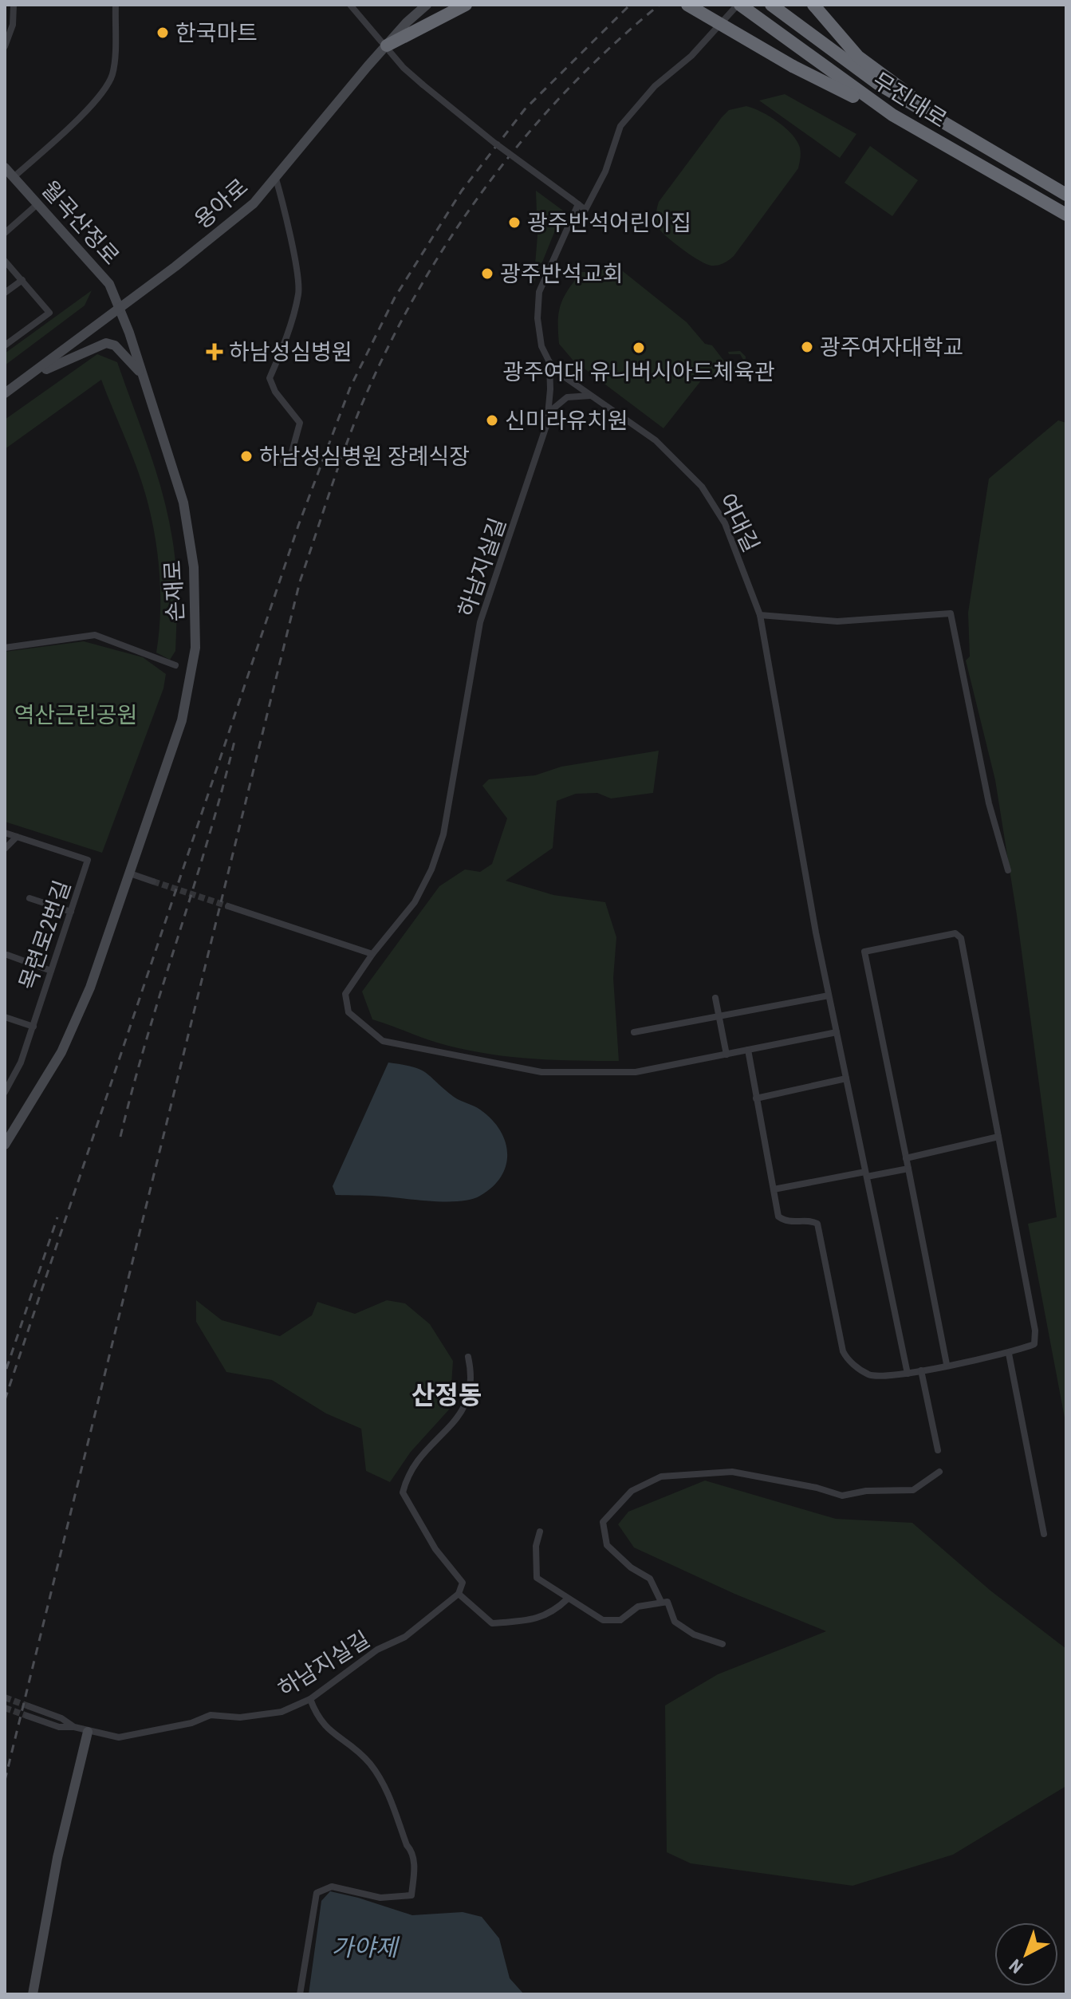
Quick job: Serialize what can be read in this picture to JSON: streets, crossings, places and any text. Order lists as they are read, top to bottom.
{
  "streets": {
    "highway": ["무진대로"],
    "main road": ["용아로", "월곡산정로", "손재로"],
    "street": ["여대길", "하남지실길", "목련로2번길"]
  },
  "crossings": [
    ["용아로", "월곡산정로"],
    ["용아로", "손재로"],
    ["월곡산정로", "손재로"],
    ["여대길", "하남지실길"]
  ],
  "districts": ["산정동"],
  "water": ["가야제"],
  "parks": ["역산근린공원"],
  "places": {
    "other": [
      "한국마트",
      "광주반석어린이집",
      "광주반석교회",
      "광주여자대학교",
      "광주여대 유니버시아드체육관",
      "신미라유치원",
      "하남성심병원 장례식장"
    ],
    "health": ["하남성심병원"]
  },
  "north": "bottom left"
}
